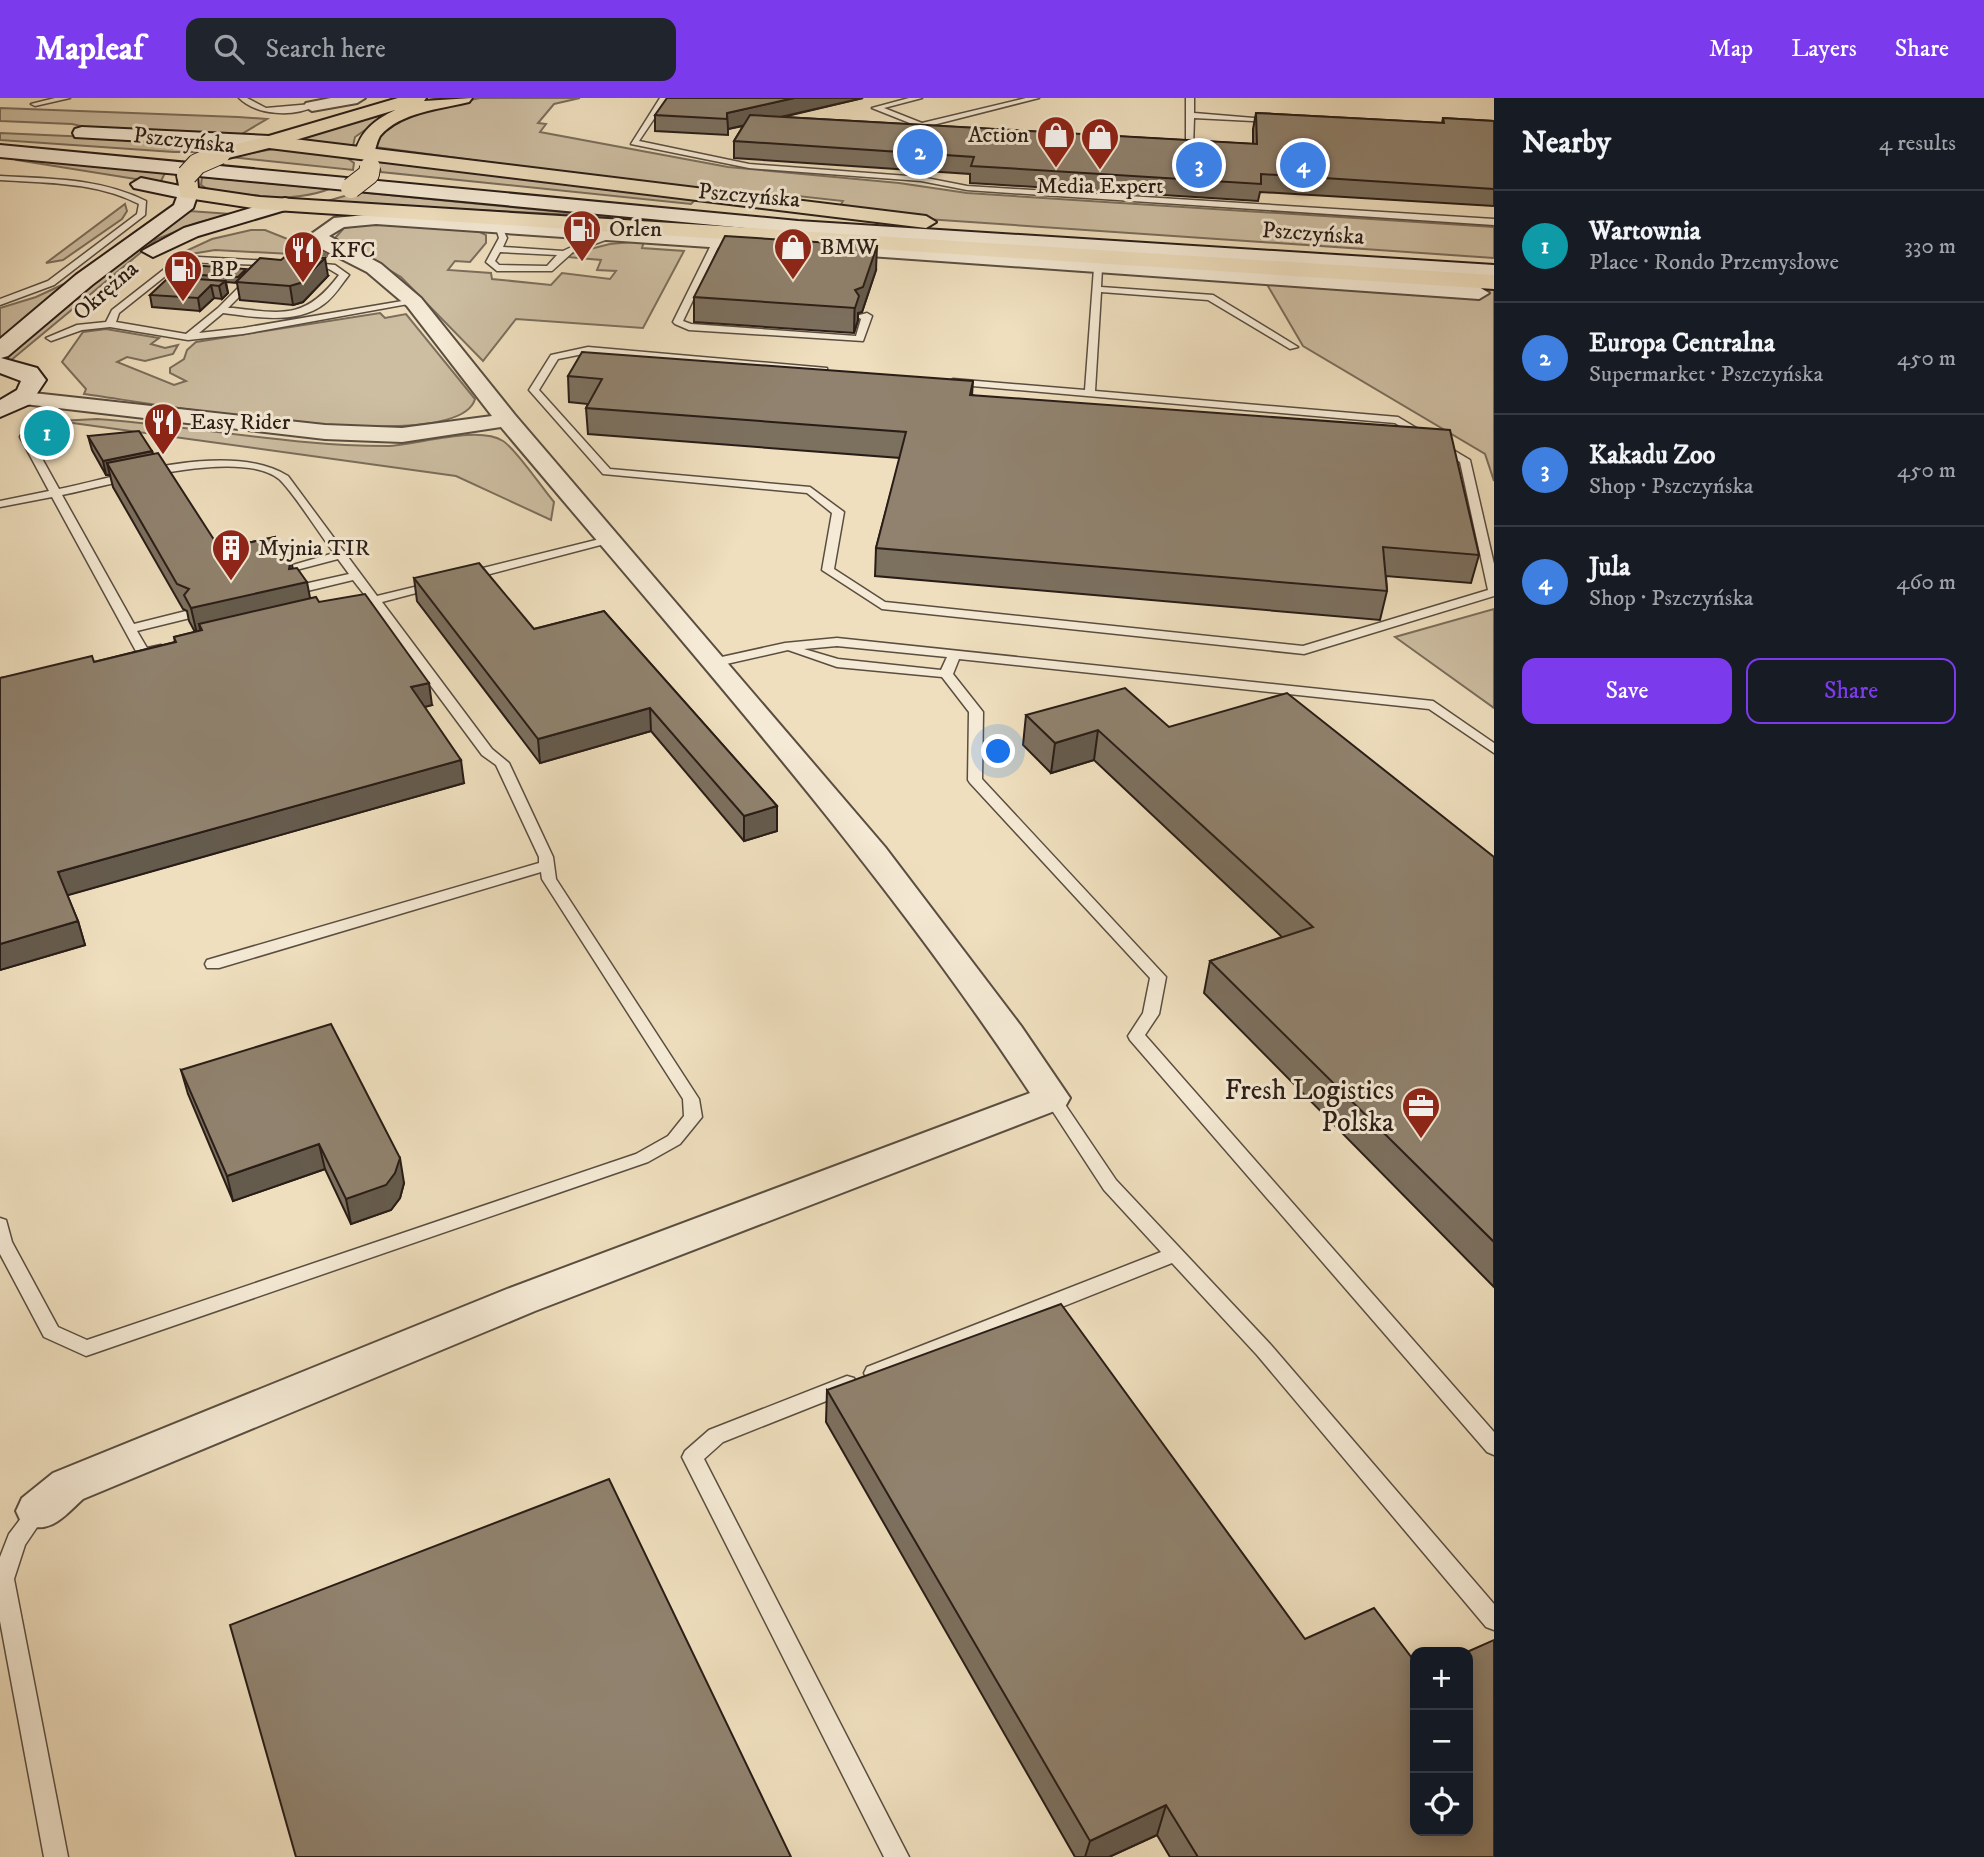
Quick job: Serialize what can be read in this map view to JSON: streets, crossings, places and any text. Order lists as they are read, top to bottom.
{
  "streets": {
    "main road": ["Pszczyńska", "Okrężna"]
  },
  "places": {
    "shop": ["Action", "Media Expert", "BMW"],
    "fuel station": ["Orlen", "BP"],
    "restaurant": ["KFC", "Easy Rider"],
    "building": ["Myjnia TIR"],
    "office": ["Fresh Logistics Polska"]
  },
  "page": {
    "header": "Mapleaf",
    "search": "Search here",
    "nav": ["Map", "Layers", "Share"],
    "heading": ["Nearby", "4 results"],
    "pins": [
      "2",
      "3",
      "4",
      "1"
    ],
    "list": [
      {
        "mark": "1",
        "name": "Wartownia",
        "note": "Place · Rondo Przemysłowe",
        "value": "330 m"
      },
      {
        "mark": "2",
        "name": "Europa Centralna",
        "note": "Supermarket · Pszczyńska",
        "value": "450 m"
      },
      {
        "mark": "3",
        "name": "Kakadu Zoo",
        "note": "Shop · Pszczyńska",
        "value": "450 m"
      },
      {
        "mark": "4",
        "name": "Jula",
        "note": "Shop · Pszczyńska",
        "value": "460 m"
      }
    ],
    "buttons": ["Save", "Share"],
    "map_buttons": ["+", "−"]
  }
}
